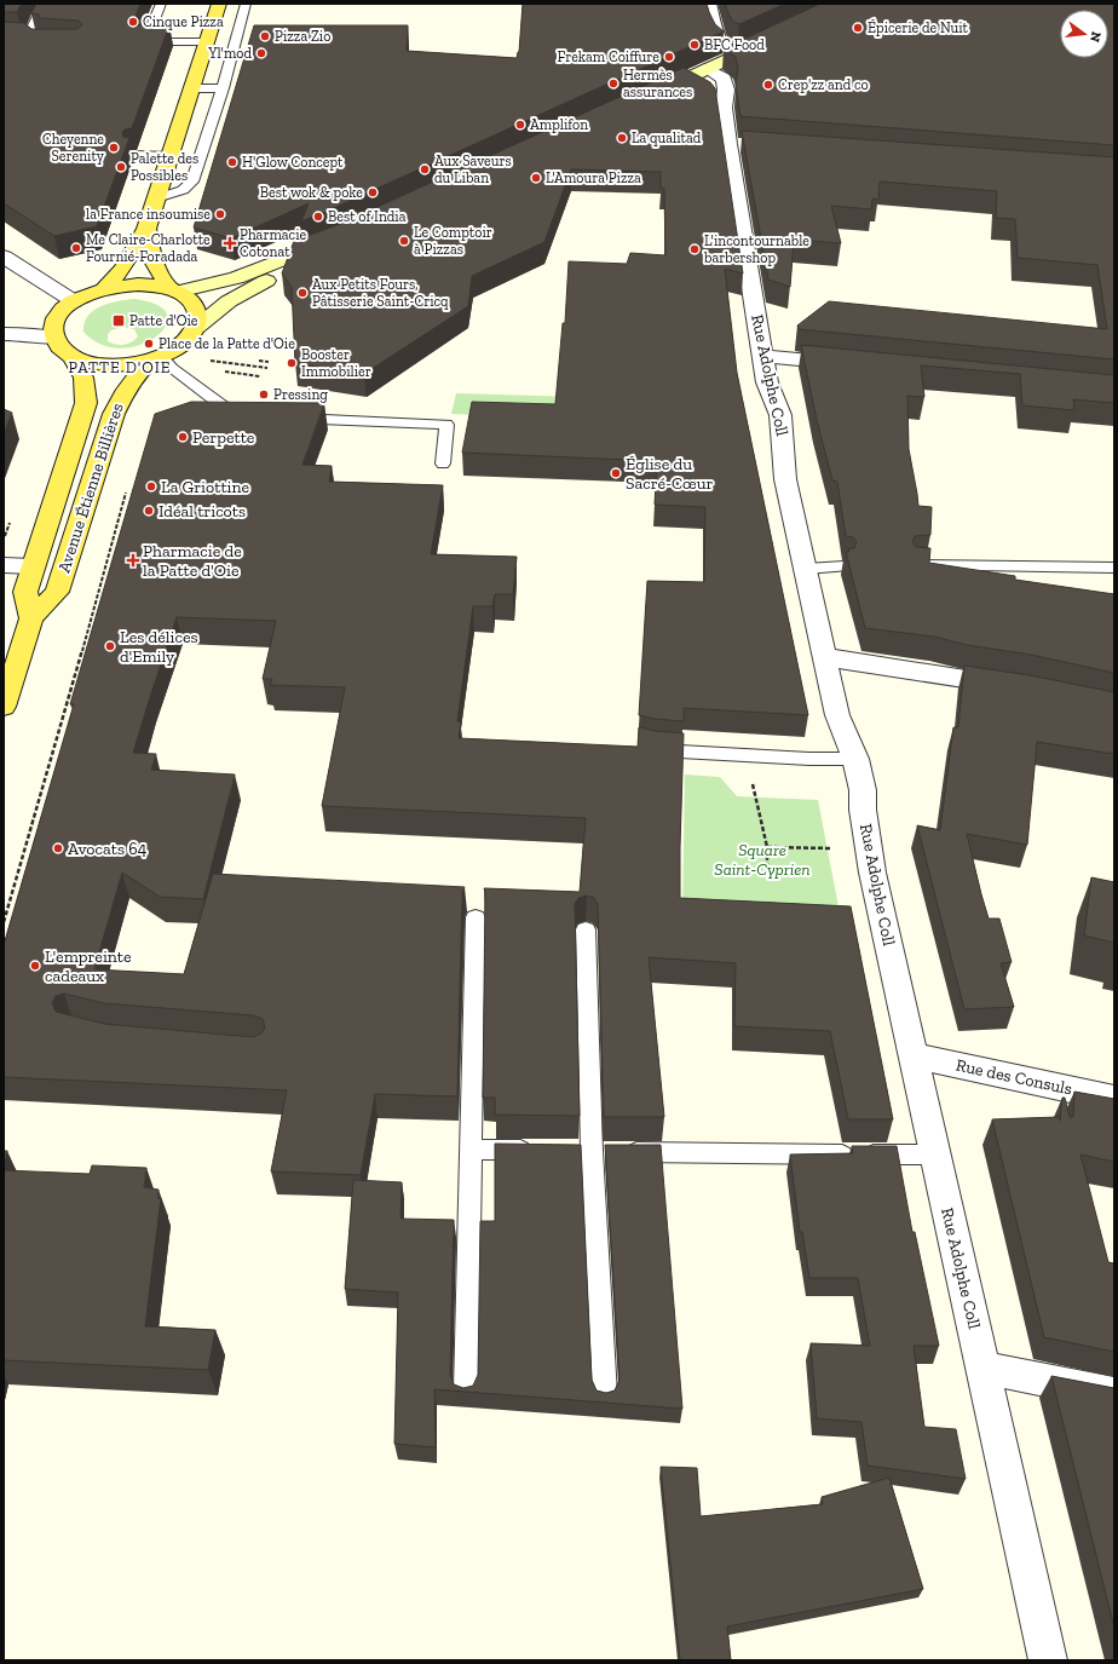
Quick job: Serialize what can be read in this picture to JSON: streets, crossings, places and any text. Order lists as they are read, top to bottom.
{
  "streets": {
    "main road": ["Avenue Étienne Billières"],
    "street": ["Rue Adolphe Coll", "Rue des Consuls"]
  },
  "crossings": [
    ["Rue Adolphe Coll", "Rue des Consuls"]
  ],
  "districts": ["PATTE D'OIE"],
  "parks": ["Square Saint-Cyprien"],
  "places": {
    "other": [
      "Cinque Pizza",
      "Épicerie de Nuit",
      "Pizza Zio",
      "BFC Food",
      "Yl'mod",
      "Frekam Coiffure",
      "Hermès assurances",
      "Crep'zz and co",
      "Amplifon",
      "La qualitad",
      "Cheyenne Serenity",
      "H'Glow Concept",
      "Palette des Possibles",
      "Aux Saveurs du Liban",
      "L'Amoura Pizza",
      "Best wok & poke",
      "la France insoumise",
      "Best of India",
      "Le Comptoir à Pizzas",
      "Me Claire-Charlotte Fournié-Foradada",
      "L'incontournable barbershop",
      "Aux Petits Fours, Pâtisserie Saint-Cricq",
      "Place de la Patte d'Oie",
      "Booster Immobilier",
      "Pressing",
      "Perpette",
      "Église du Sacré-Cœur",
      "La Griottine",
      "Idéal tricots",
      "Les délices d'Emily",
      "Avocats 64",
      "L'empreinte cadeaux"
    ],
    "health": ["Pharmacie Cotonat", "Pharmacie de la Patte d'Oie"],
    "transit": ["Patte d'Oie"]
  },
  "north": "right"
}
